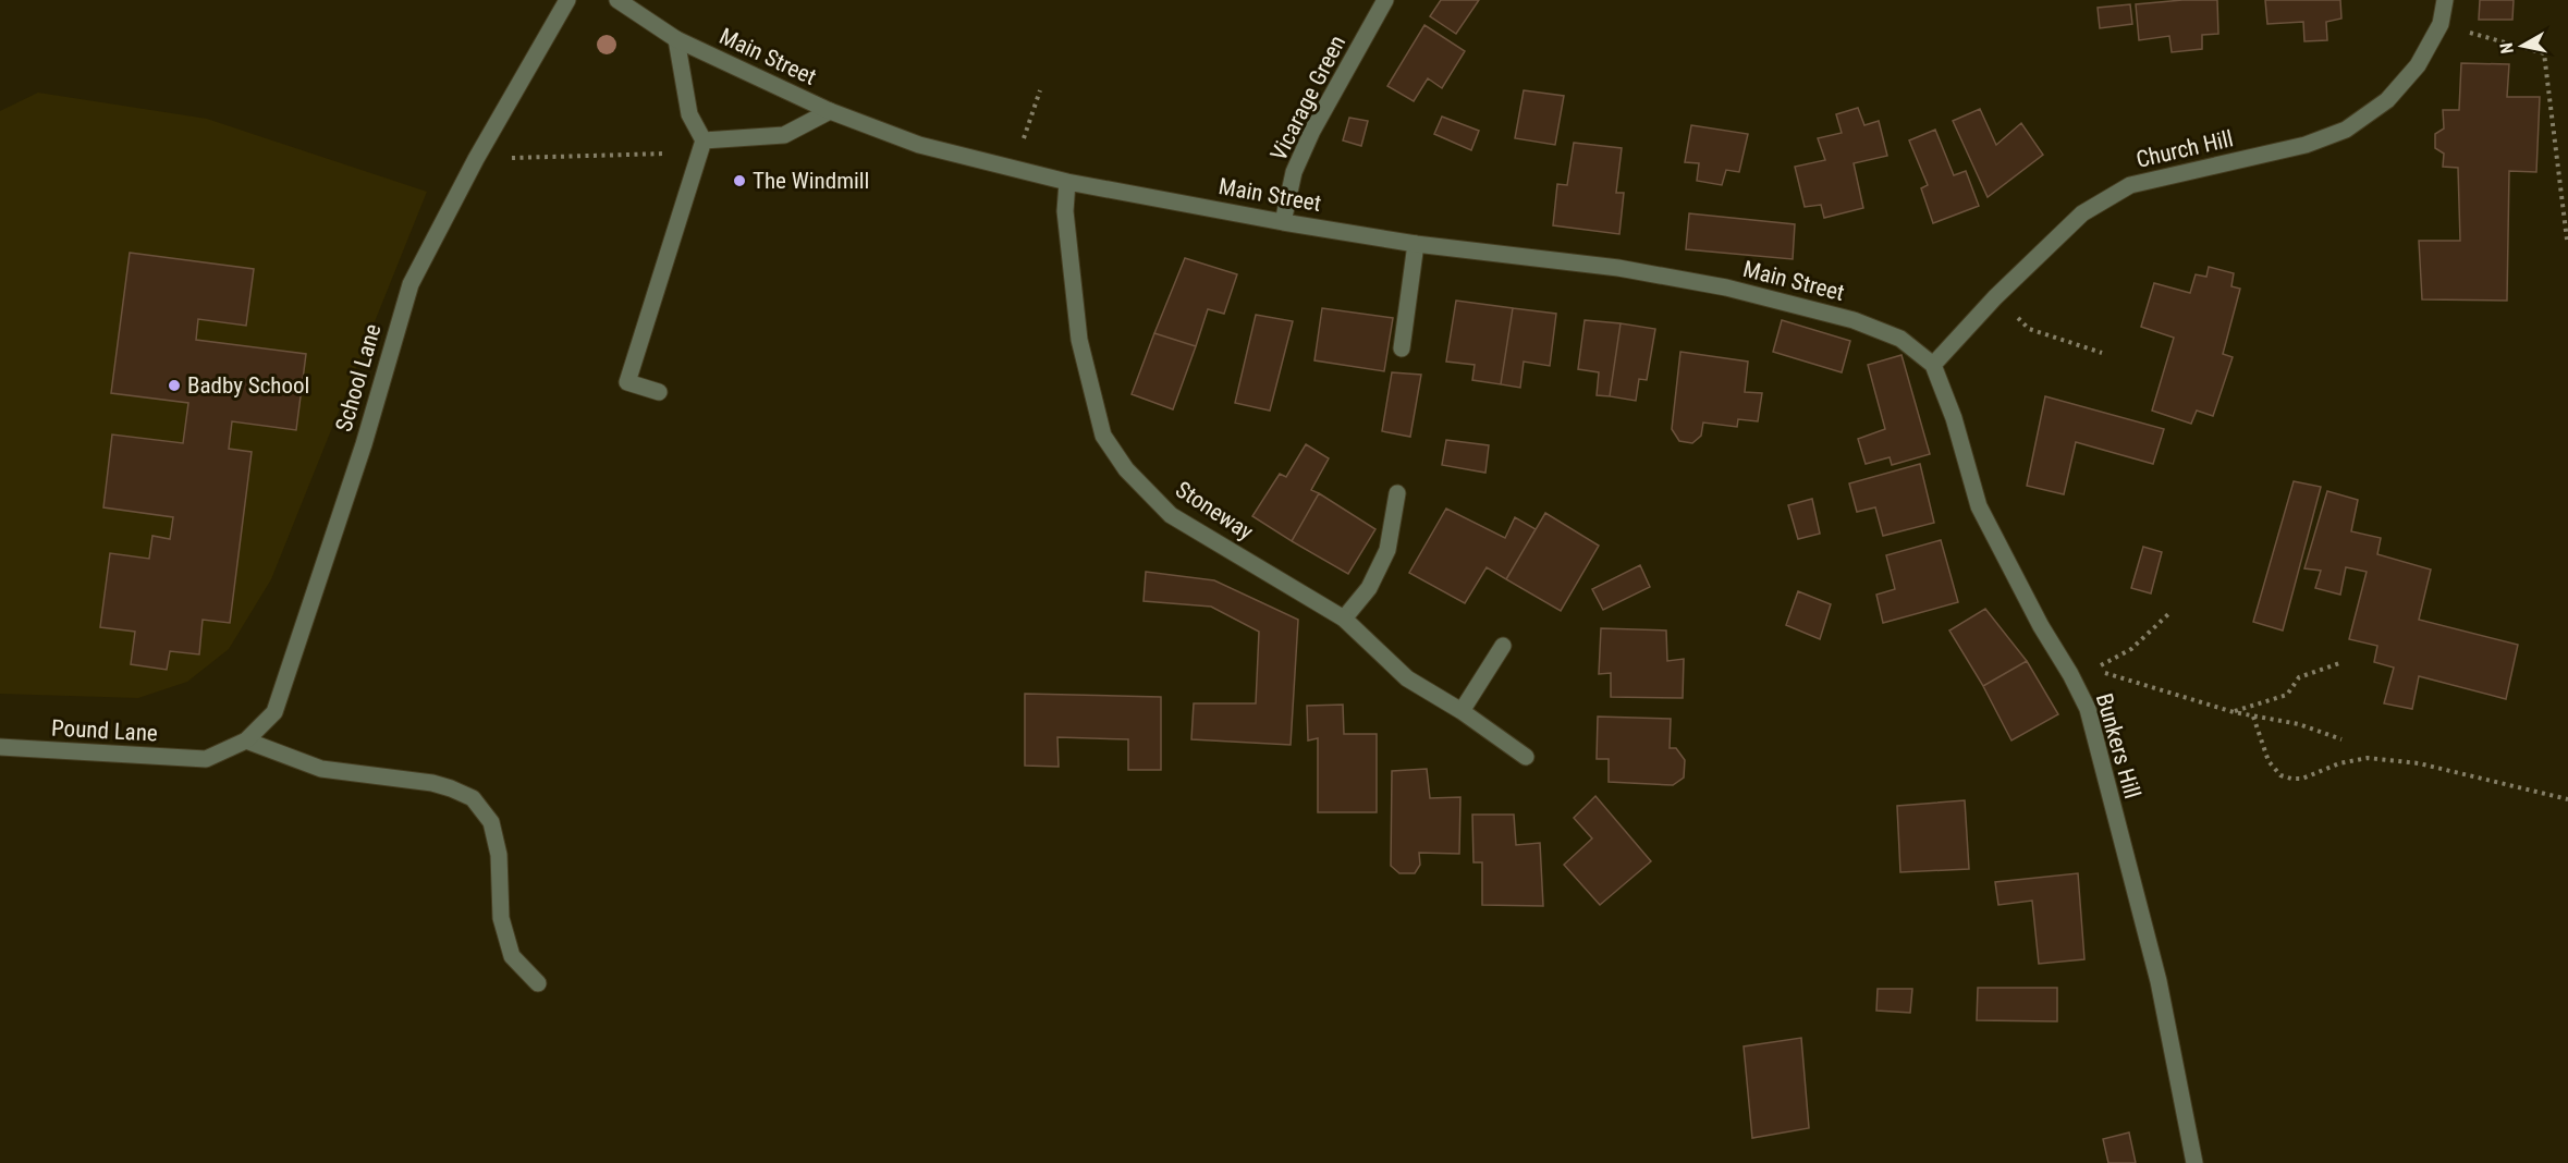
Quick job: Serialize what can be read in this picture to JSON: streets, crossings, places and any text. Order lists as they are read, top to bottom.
{
  "streets": {
    "street": [
      "Main Street",
      "Vicarage Green",
      "Church Hill",
      "School Lane",
      "Stoneway",
      "Pound Lane",
      "Bunkers Hill"
    ]
  },
  "crossings": [
    ["Main Street", "Vicarage Green"],
    ["Main Street", "Church Hill"],
    ["Main Street", "Stoneway"],
    ["Main Street", "Bunkers Hill"],
    ["Church Hill", "Bunkers Hill"],
    ["School Lane", "Pound Lane"]
  ],
  "places": ["The Windmill", "Badby School"],
  "north": "left"
}
